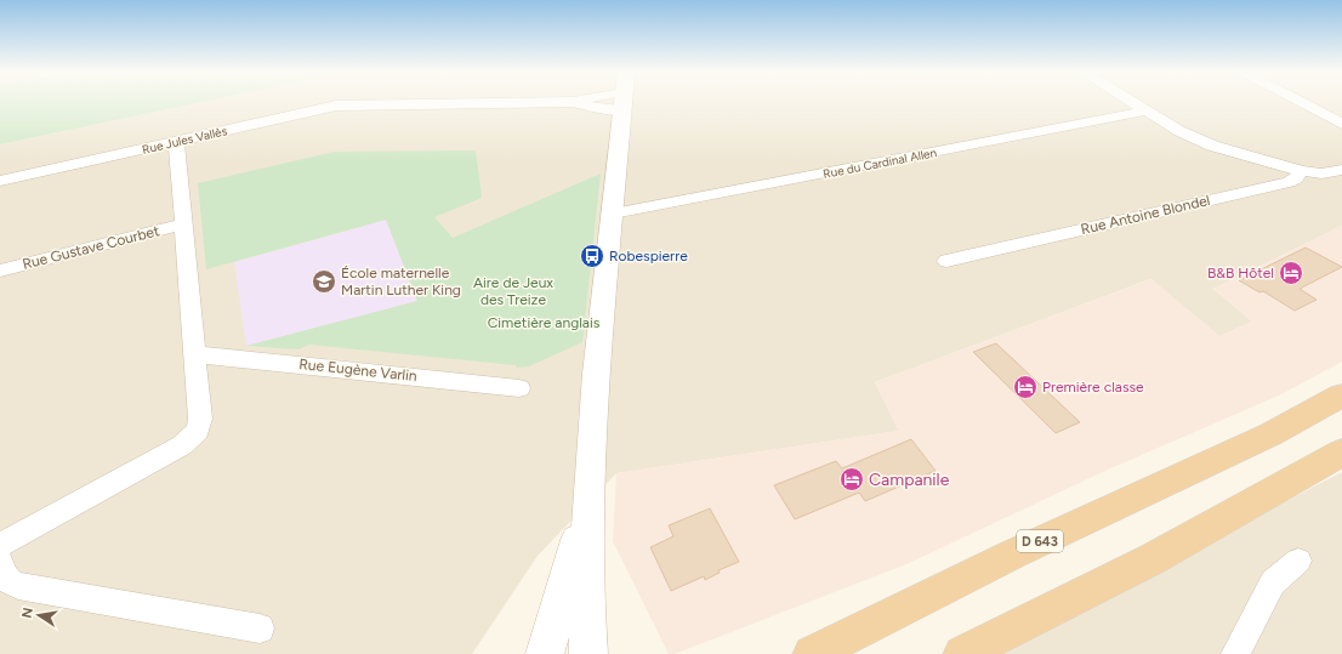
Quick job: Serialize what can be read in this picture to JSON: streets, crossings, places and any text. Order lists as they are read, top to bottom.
{
  "streets": {
    "highway": ["D 643"],
    "street": [
      "Rue Jules Vallès",
      "Rue du Cardinal Allen",
      "Rue Antoine Blondel",
      "Rue Gustave Courbet",
      "Rue Eugène Varlin"
    ]
  },
  "parks": ["Aire de Jeux des Treize", "Cimetière anglais"],
  "places": {
    "bus stop": ["Robespierre"],
    "hotel": ["B&B Hôtel", "Première classe", "Campanile"],
    "school or university": ["École maternelle Martin Luther King"]
  },
  "north": "left"
}
